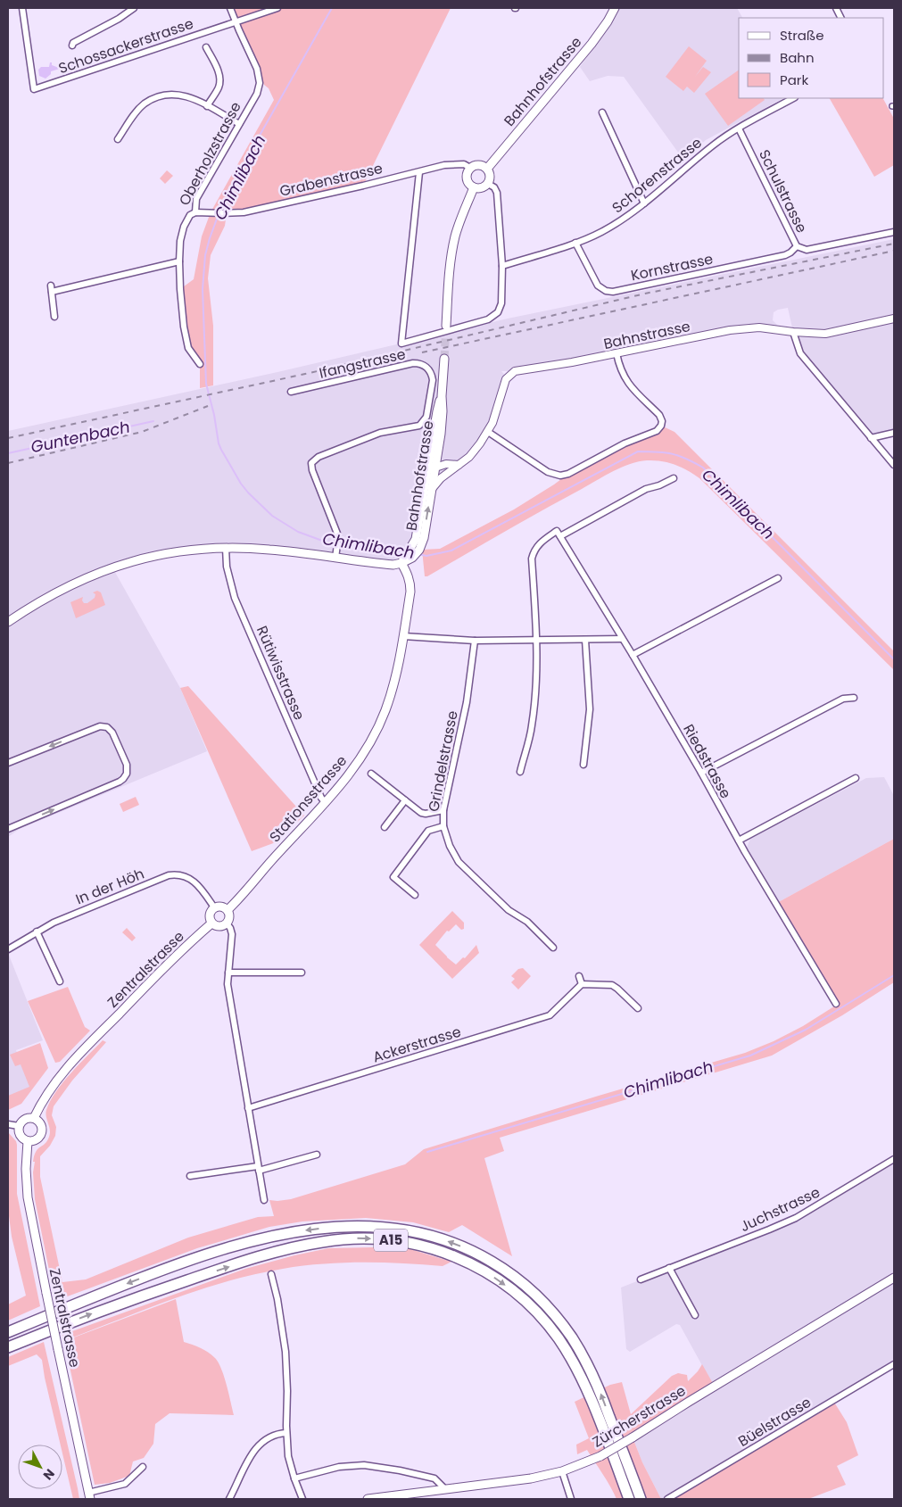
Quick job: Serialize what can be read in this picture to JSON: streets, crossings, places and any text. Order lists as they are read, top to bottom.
{
  "streets": {
    "highway": ["A15"],
    "main road": [
      "Bahnhofstrasse",
      "Stationsstrasse",
      "Zentralstrasse",
      "Zürcherstrasse"
    ],
    "street": [
      "Schossackerstrasse",
      "Oberholzstrasse",
      "Schorenstrasse",
      "Grabenstrasse",
      "Schulstrasse",
      "Kornstrasse",
      "Bahnstrasse",
      "Ifangstrasse",
      "Rütiwisstrasse",
      "Grindelstrasse",
      "Riedstrasse",
      "In der Höh",
      "Ackerstrasse",
      "Juchstrasse",
      "Büelstrasse"
    ]
  },
  "crossings": [
    ["Schossackerstrasse", "Oberholzstrasse"],
    ["Bahnhofstrasse", "Grabenstrasse"],
    ["Bahnhofstrasse", "Bahnstrasse"],
    ["Bahnhofstrasse", "Stationsstrasse"],
    ["Oberholzstrasse", "Grabenstrasse"],
    ["Schorenstrasse", "Schulstrasse"],
    ["Schorenstrasse", "Kornstrasse"],
    ["Schulstrasse", "Kornstrasse"],
    ["Rütiwisstrasse", "Stationsstrasse"],
    ["Stationsstrasse", "In der Höh"],
    ["Stationsstrasse", "Zentralstrasse"],
    ["In der Höh", "Zentralstrasse"]
  ],
  "water": ["Chimlibach", "Guntenbach"],
  "legend": ["Straße", "Bahn", "Park"],
  "north": "bottom right"
}
